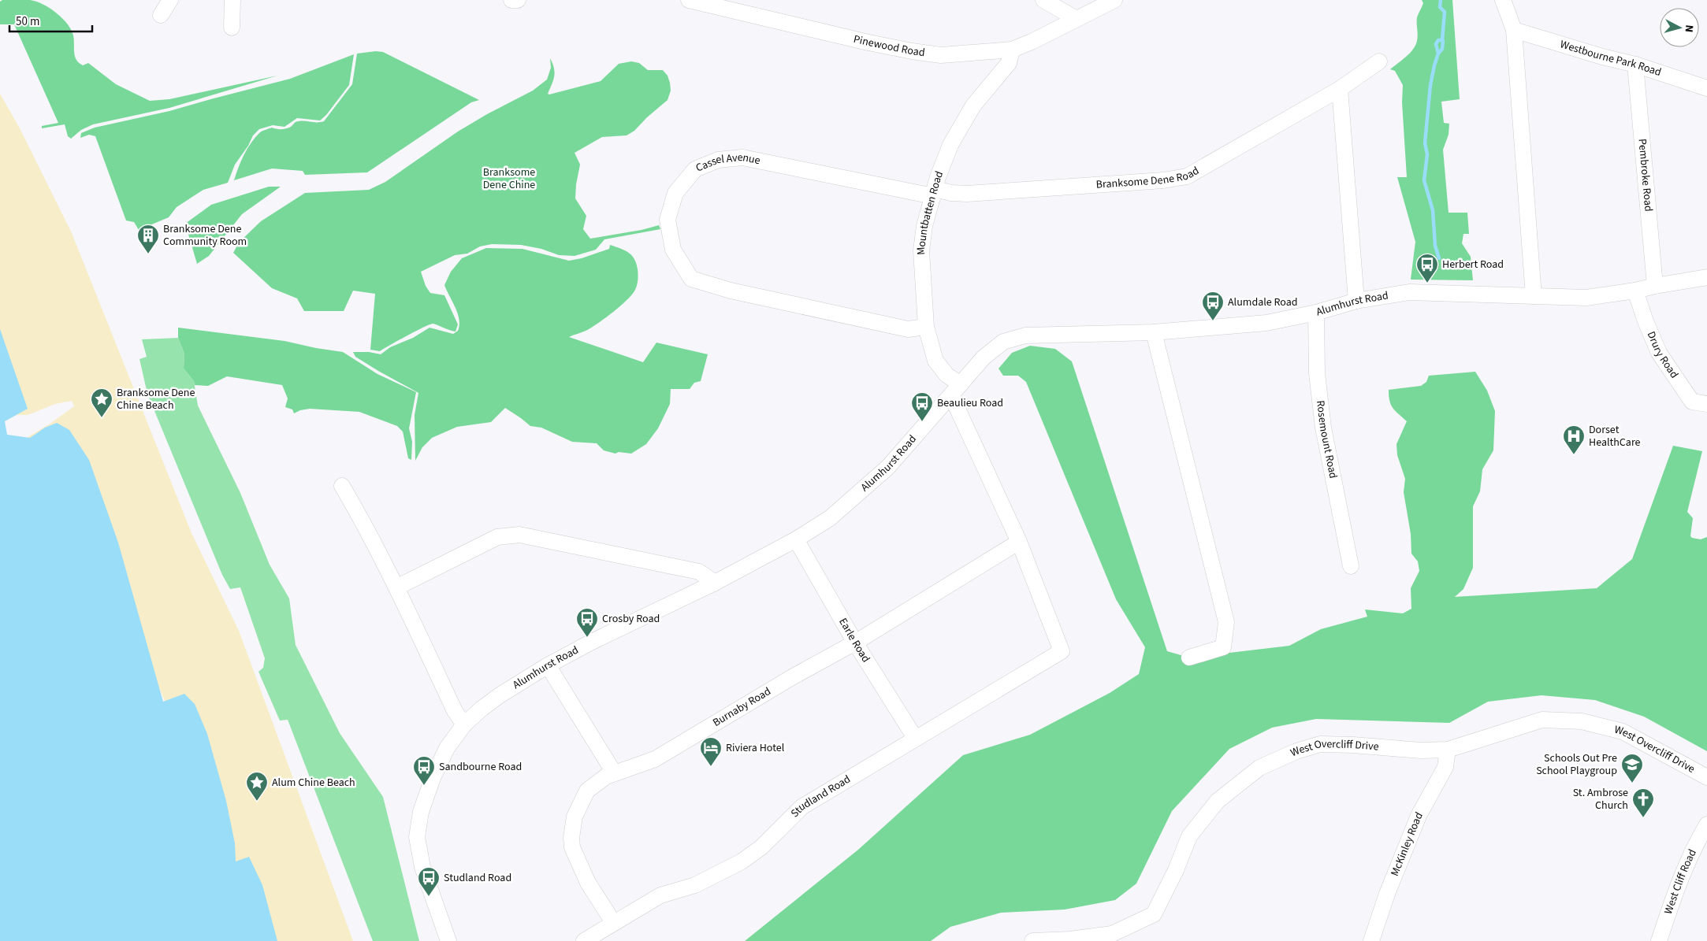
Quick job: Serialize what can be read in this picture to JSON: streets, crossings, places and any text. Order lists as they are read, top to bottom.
{
  "streets": {
    "street": [
      "Pinewood Road",
      "Westbourne Park Road",
      "Cassel Avenue",
      "Pembroke Road",
      "Branksome Dene Road",
      "Mountbatten Road",
      "Alumhurst Road",
      "Drury Road",
      "Rosemount Road",
      "Earle Road",
      "Burnaby Road",
      "West Overcliff Drive",
      "Studland Road",
      "McKinley Road",
      "West Cliff Road"
    ]
  },
  "crossings": [
    ["Pinewood Road", "Mountbatten Road"],
    ["Westbourne Park Road", "Pembroke Road"],
    ["Cassel Avenue", "Branksome Dene Road"],
    ["Cassel Avenue", "Mountbatten Road"],
    ["Pembroke Road", "Alumhurst Road"],
    ["Branksome Dene Road", "Mountbatten Road"],
    ["Mountbatten Road", "Alumhurst Road"],
    ["Alumhurst Road", "Drury Road"],
    ["Alumhurst Road", "Rosemount Road"],
    ["Alumhurst Road", "Earle Road"],
    ["Earle Road", "Burnaby Road"],
    ["Earle Road", "Studland Road"],
    ["Burnaby Road", "Studland Road"],
    ["West Overcliff Drive", "McKinley Road"]
  ],
  "parks": ["Branksome Dene Chine"],
  "places": {
    "building": ["Branksome Dene Community Room"],
    "bus stop": [
      "Herbert Road",
      "Alumdale Road",
      "Beaulieu Road",
      "Crosby Road",
      "Sandbourne Road",
      "Studland Road"
    ],
    "place": ["Branksome Dene Chine Beach", "Alum Chine Beach"],
    "hospital": ["Dorset HealthCare"],
    "hotel": ["Riviera Hotel"],
    "school or university": ["Schools Out Pre School Playgroup"],
    "church": ["St. Ambrose Church"]
  },
  "scale_bar": "50 m",
  "north": "right"
}
